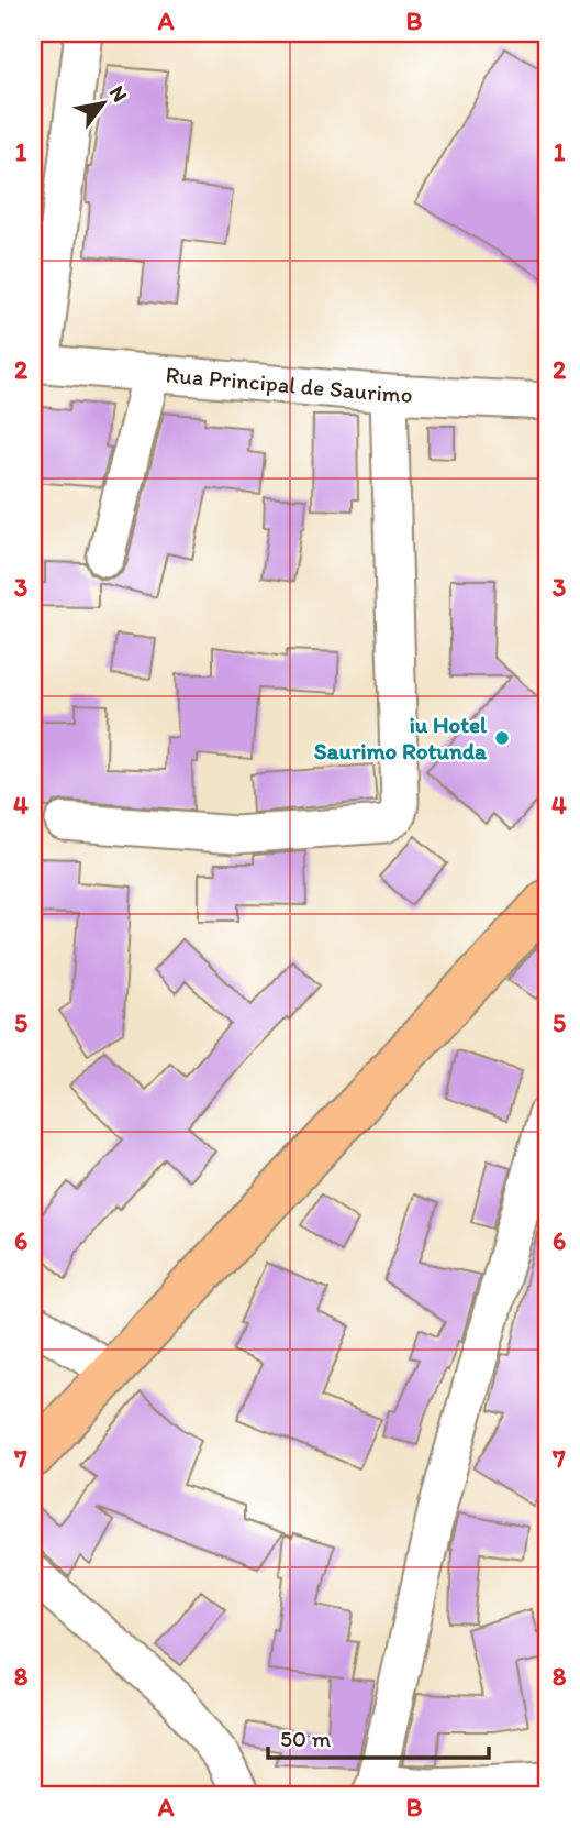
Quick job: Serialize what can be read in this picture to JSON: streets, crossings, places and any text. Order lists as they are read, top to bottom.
{
  "streets": {
    "street": ["Rua Principal de Saurimo"]
  },
  "places": ["iu Hotel Saurimo Rotunda"],
  "scale_bar": "50 m",
  "north": "top right",
  "grid": {
    "columns": ["A", "B"],
    "rows": [
      "1",
      "2",
      "3",
      "4",
      "5",
      "6",
      "7",
      "8"
    ]
  }
}
